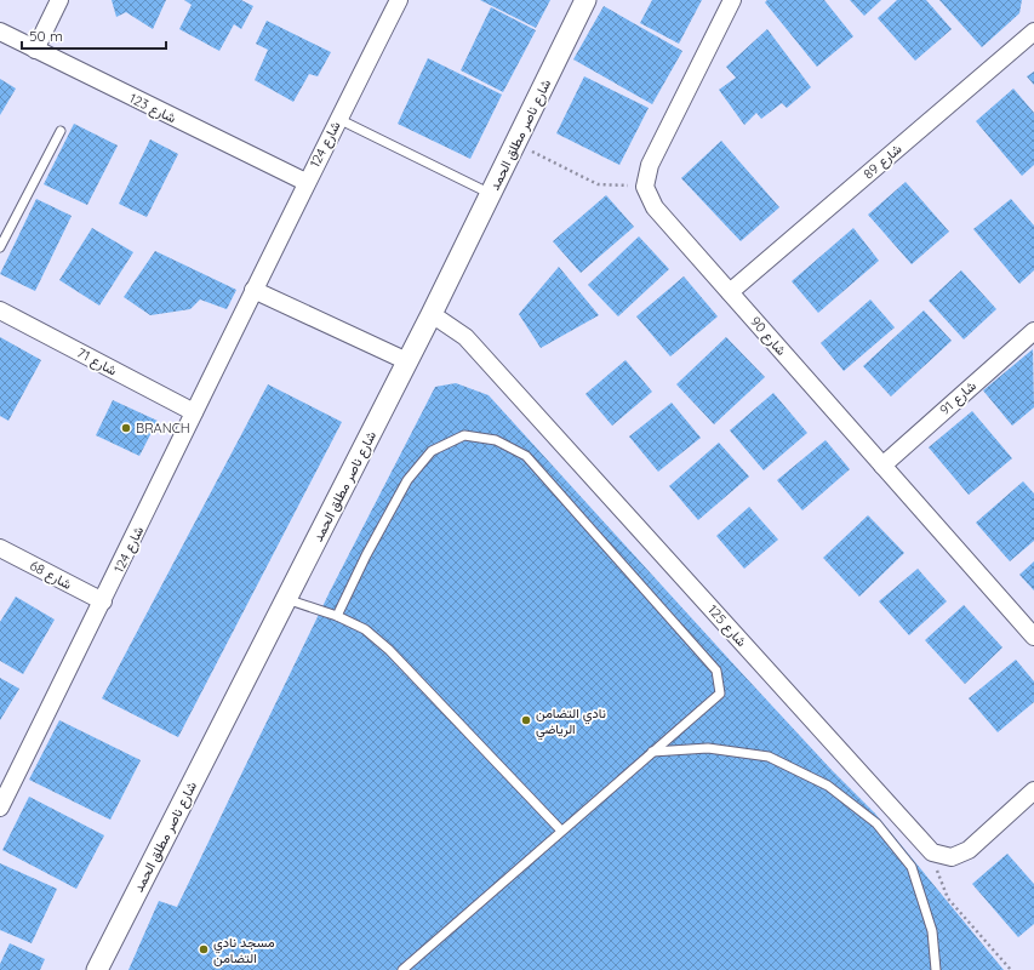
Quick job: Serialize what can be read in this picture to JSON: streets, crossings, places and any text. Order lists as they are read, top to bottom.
{
  "streets": {
    "street": [
      "شارع 123",
      "شارع ناصر مطلق الحمد",
      "شارع 124",
      "شارع 89",
      "شارع 90",
      "شارع 71",
      "شارع 91",
      "شارع 68",
      "شارع 125"
    ]
  },
  "crossings": [
    ["شارع 123", "شارع 124"],
    ["شارع ناصر مطلق الحمد", "شارع 125"],
    ["شارع 124", "شارع 71"],
    ["شارع 124", "شارع 68"],
    ["شارع 89", "شارع 90"],
    ["شارع 90", "شارع 91"]
  ],
  "places": ["BRANCH", "نادي التضامن الرياضي", "مسجد نادي التضامن"],
  "scale_bar": "50 m"
}
